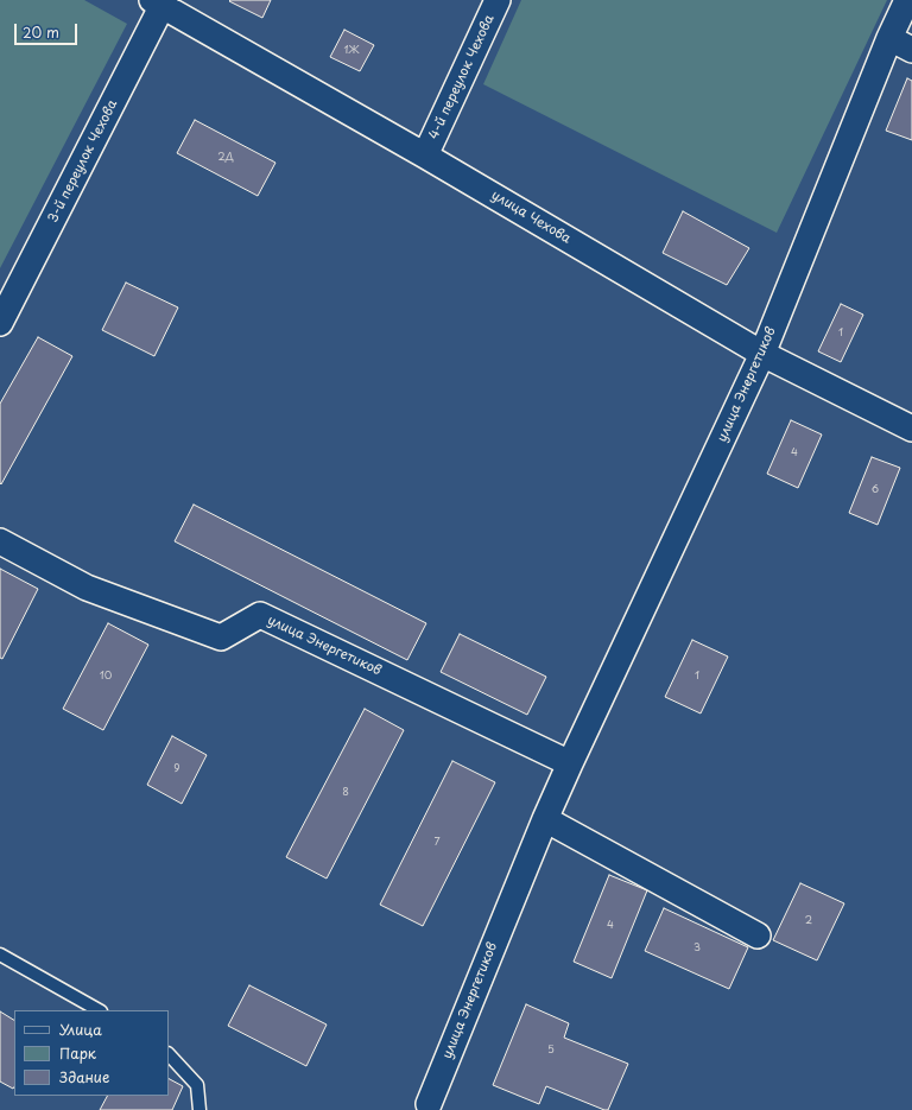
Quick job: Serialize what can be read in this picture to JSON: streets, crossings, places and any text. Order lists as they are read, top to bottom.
{
  "streets": {
    "street": [
      "4-й переулок Чехова",
      "3-й переулок Чехова",
      "улица Чехова",
      "улица Энергетиков"
    ]
  },
  "crossings": [
    ["4-й переулок Чехова", "улица Чехова"],
    ["3-й переулок Чехова", "улица Чехова"],
    ["улица Чехова", "улица Энергетиков"]
  ],
  "house_numbers": [
    "1Ж",
    "2Д",
    "1",
    "4",
    "6",
    "10",
    "1",
    "9",
    "8",
    "7",
    "2",
    "4",
    "3",
    "5"
  ],
  "legend": ["Улица", "Парк", "Здание"],
  "scale_bar": "20 m"
}
